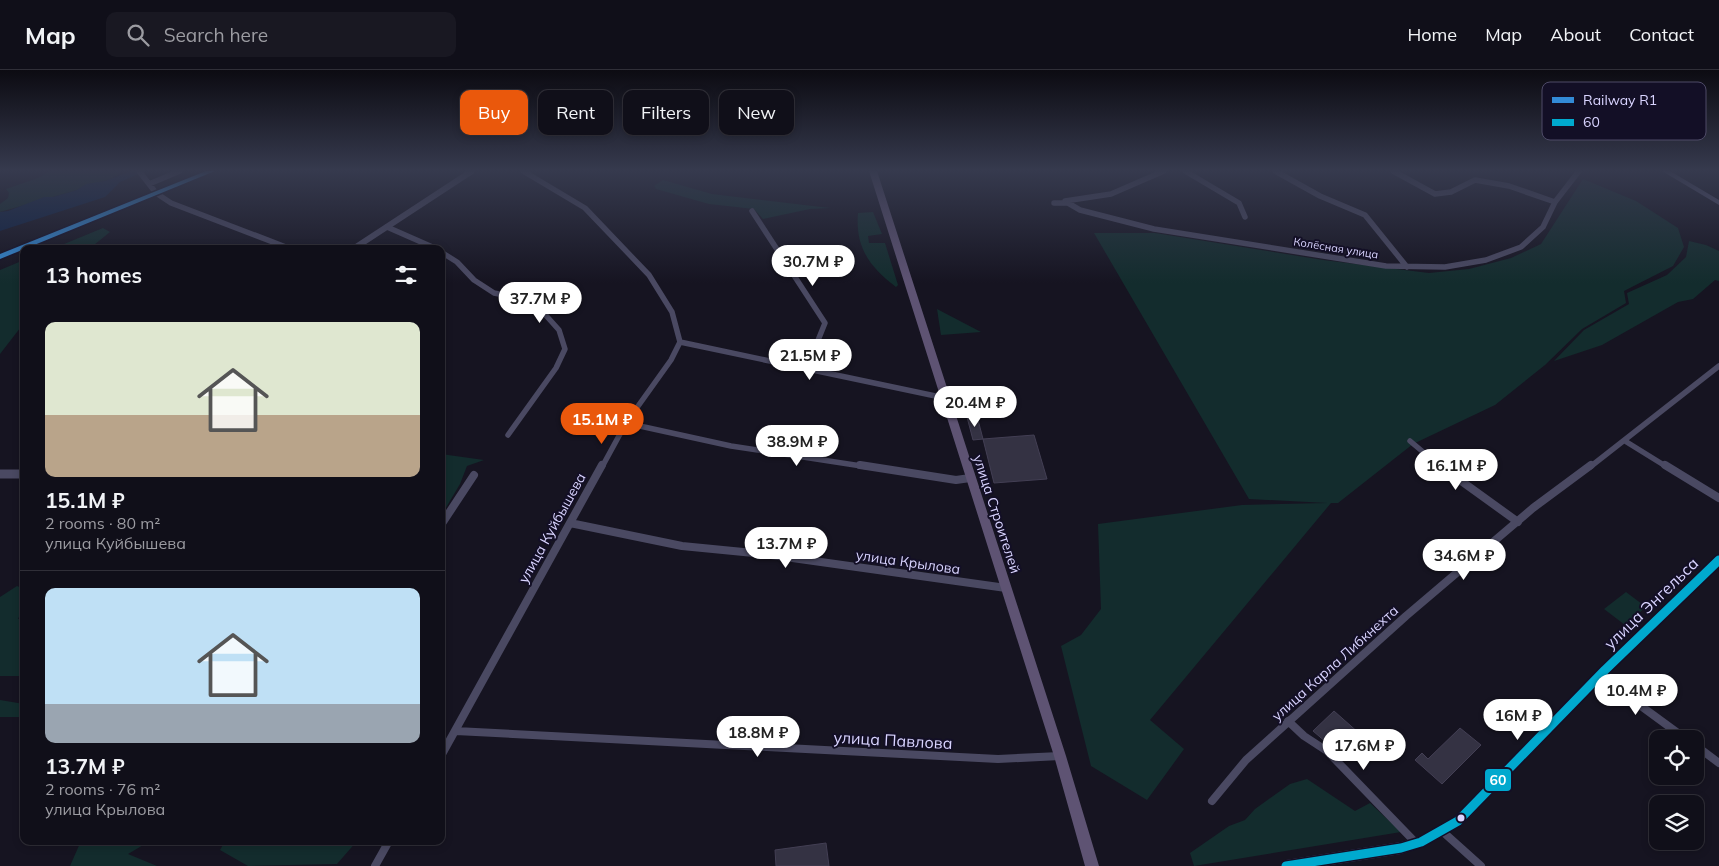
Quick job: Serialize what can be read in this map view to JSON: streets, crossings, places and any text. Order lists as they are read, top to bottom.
{
  "streets": {
    "main road": ["улица Строителей", "улица Энгельса"],
    "street": [
      "Колёсная улица",
      "улица Куйбышева",
      "улица Крылова",
      "улица Карла Либкнехта",
      "улица Павлова"
    ]
  },
  "crossings": [
    ["улица Строителей", "улица Крылова"],
    ["улица Строителей", "улица Павлова"],
    ["улица Куйбышева", "улица Крылова"],
    ["улица Куйбышева", "улица Павлова"]
  ],
  "lines": ["rail line R1", "transit line 60"],
  "legend": ["Railway R1", "60"],
  "page": {
    "header": "Map",
    "search": "Search here",
    "nav": [
      "Home",
      "Map",
      "About",
      "Contact"
    ],
    "chip": [
      "Buy",
      "Rent",
      "Filters",
      "New"
    ],
    "price": [
      "30.7M ₽",
      "37.7M ₽",
      "21.5M ₽",
      "20.4M ₽",
      "15.1M ₽",
      "38.9M ₽",
      "16.1M ₽",
      "13.7M ₽",
      "34.6M ₽",
      "10.4M ₽",
      "16M ₽",
      "18.8M ₽",
      "17.6M ₽"
    ],
    "heading": "13 homes",
    "list": [
      {
        "name": "15.1M ₽",
        "note": "2 rooms · 80 m² · улица Куйбышева"
      },
      {
        "name": "13.7M ₽",
        "note": "2 rooms · 76 m² · улица Крылова"
      }
    ]
  }
}
